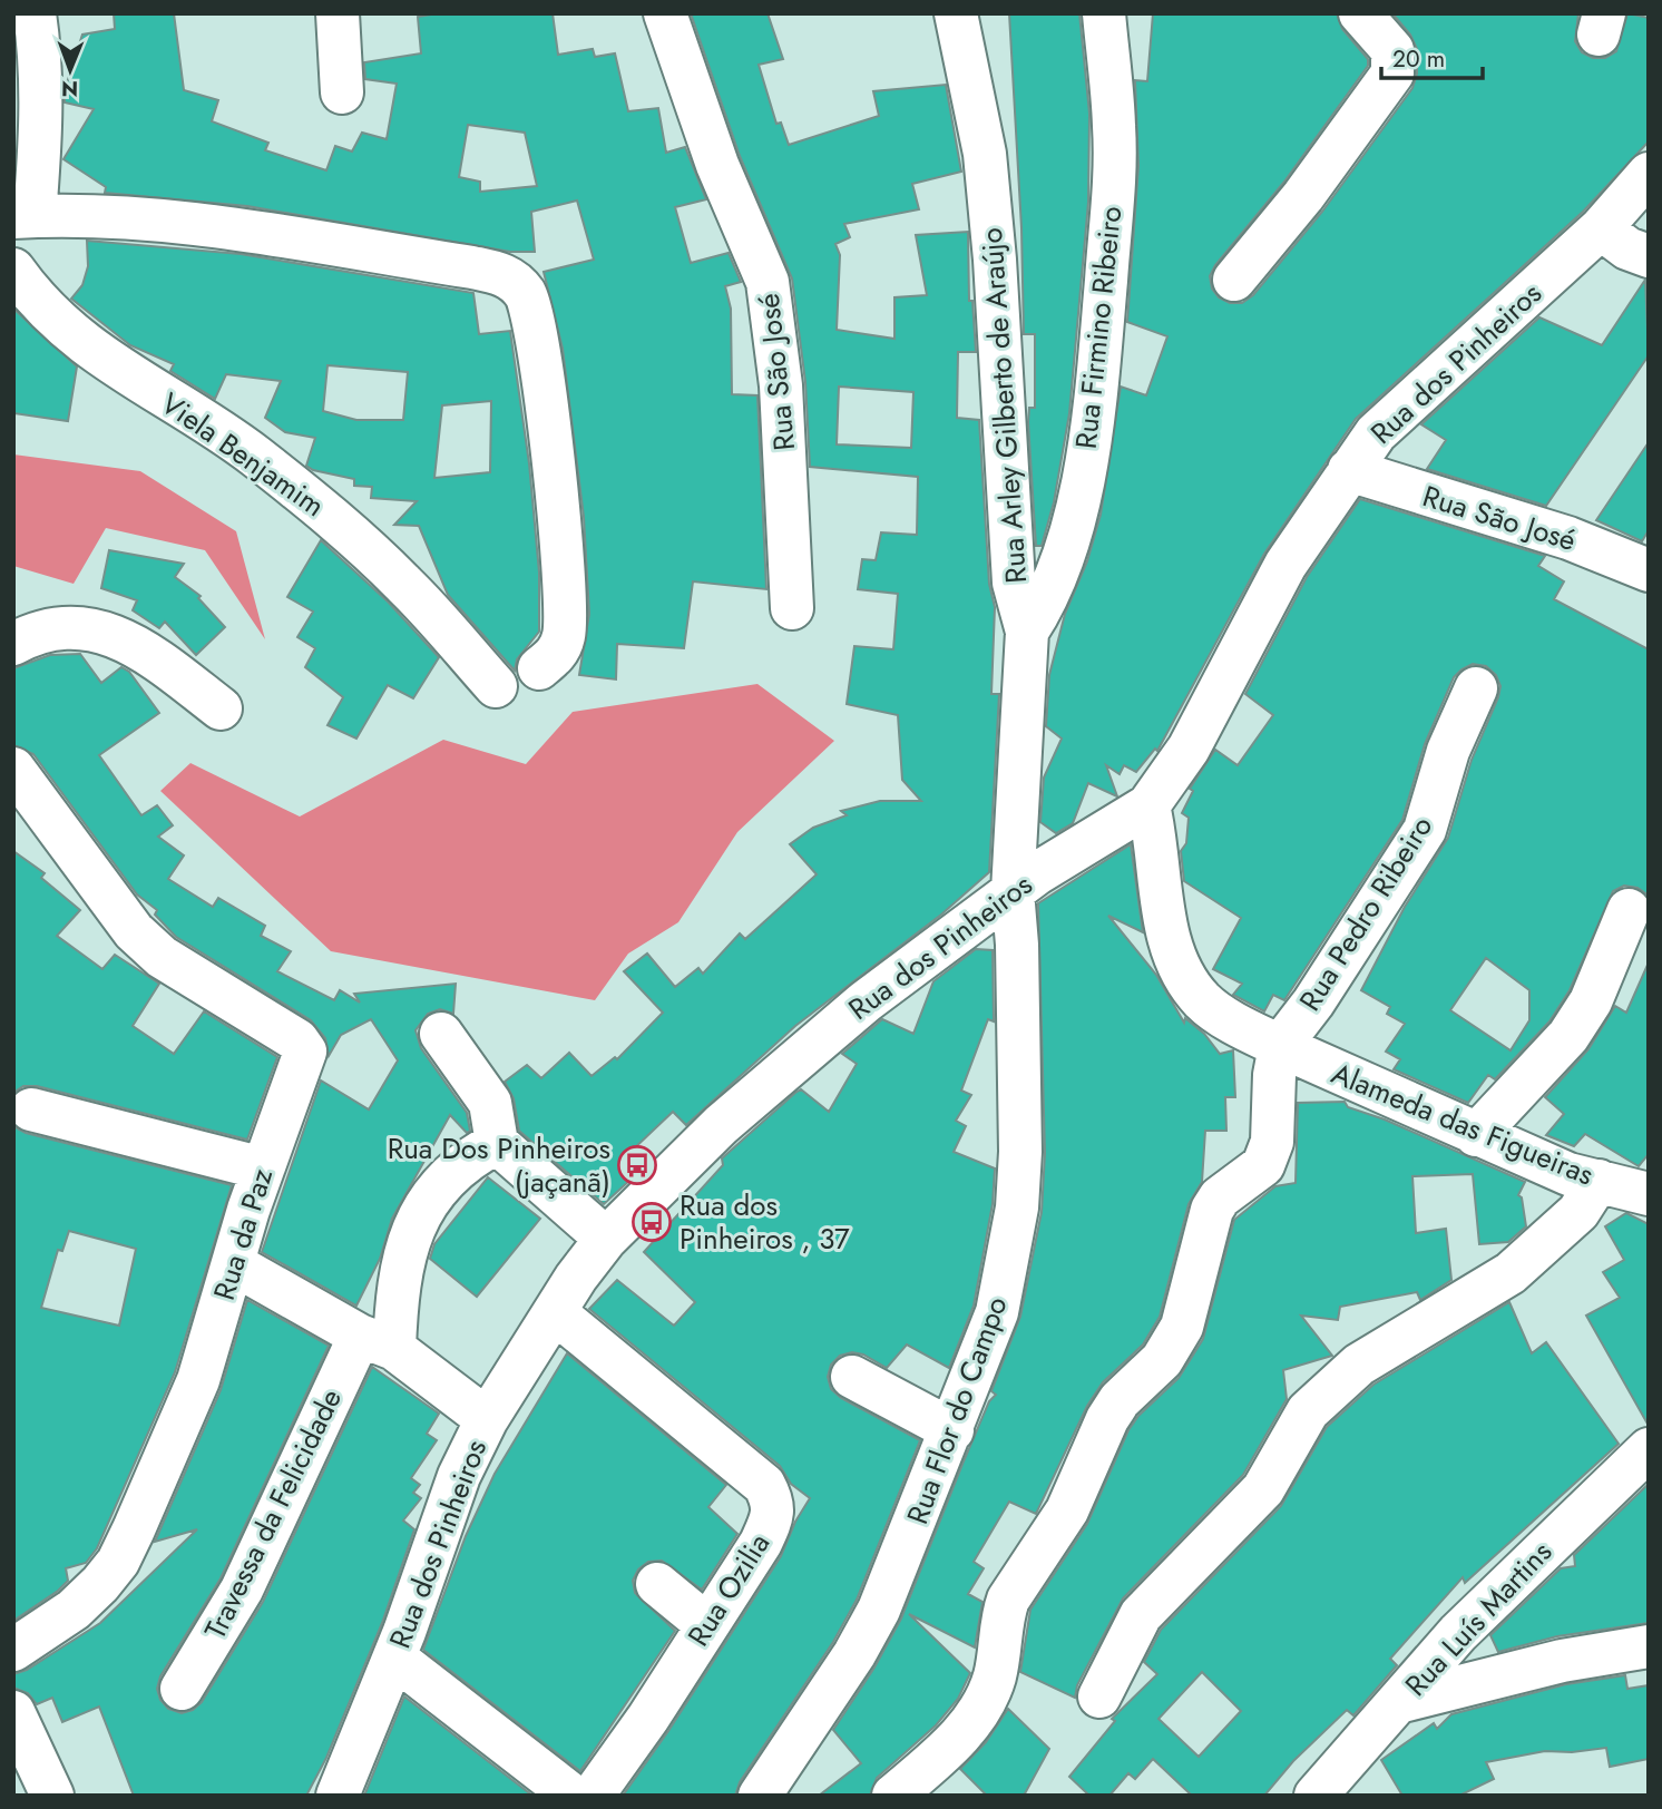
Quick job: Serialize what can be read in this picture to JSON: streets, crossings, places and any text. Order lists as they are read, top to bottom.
{
  "streets": {
    "street": [
      "Rua Firmino Ribeiro",
      "Rua dos Pinheiros",
      "Rua São José",
      "Rua Arley Gilberto de Araújo",
      "Viela Benjamim",
      "Rua Pedro Ribeiro",
      "Alameda das Figueiras",
      "Rua da Paz",
      "Rua Flor do Campo",
      "Travessa da Felicidade",
      "Rua Ozilia",
      "Rua Luís Martins"
    ]
  },
  "crossings": [
    ["Rua Firmino Ribeiro", "Rua Arley Gilberto de Araújo"],
    ["Rua dos Pinheiros", "Rua São José"],
    ["Rua dos Pinheiros", "Rua Arley Gilberto de Araújo"],
    ["Rua dos Pinheiros", "Alameda das Figueiras"],
    ["Rua dos Pinheiros", "Rua Flor do Campo"],
    ["Rua dos Pinheiros", "Rua Ozilia"],
    ["Rua Arley Gilberto de Araújo", "Rua Flor do Campo"],
    ["Rua Pedro Ribeiro", "Alameda das Figueiras"]
  ],
  "places": {
    "bus stop": ["Rua Dos Pinheiros (jaçanã)", "Rua dos Pinheiros , 37"]
  },
  "scale_bar": "20 m",
  "north": "bottom"
}
